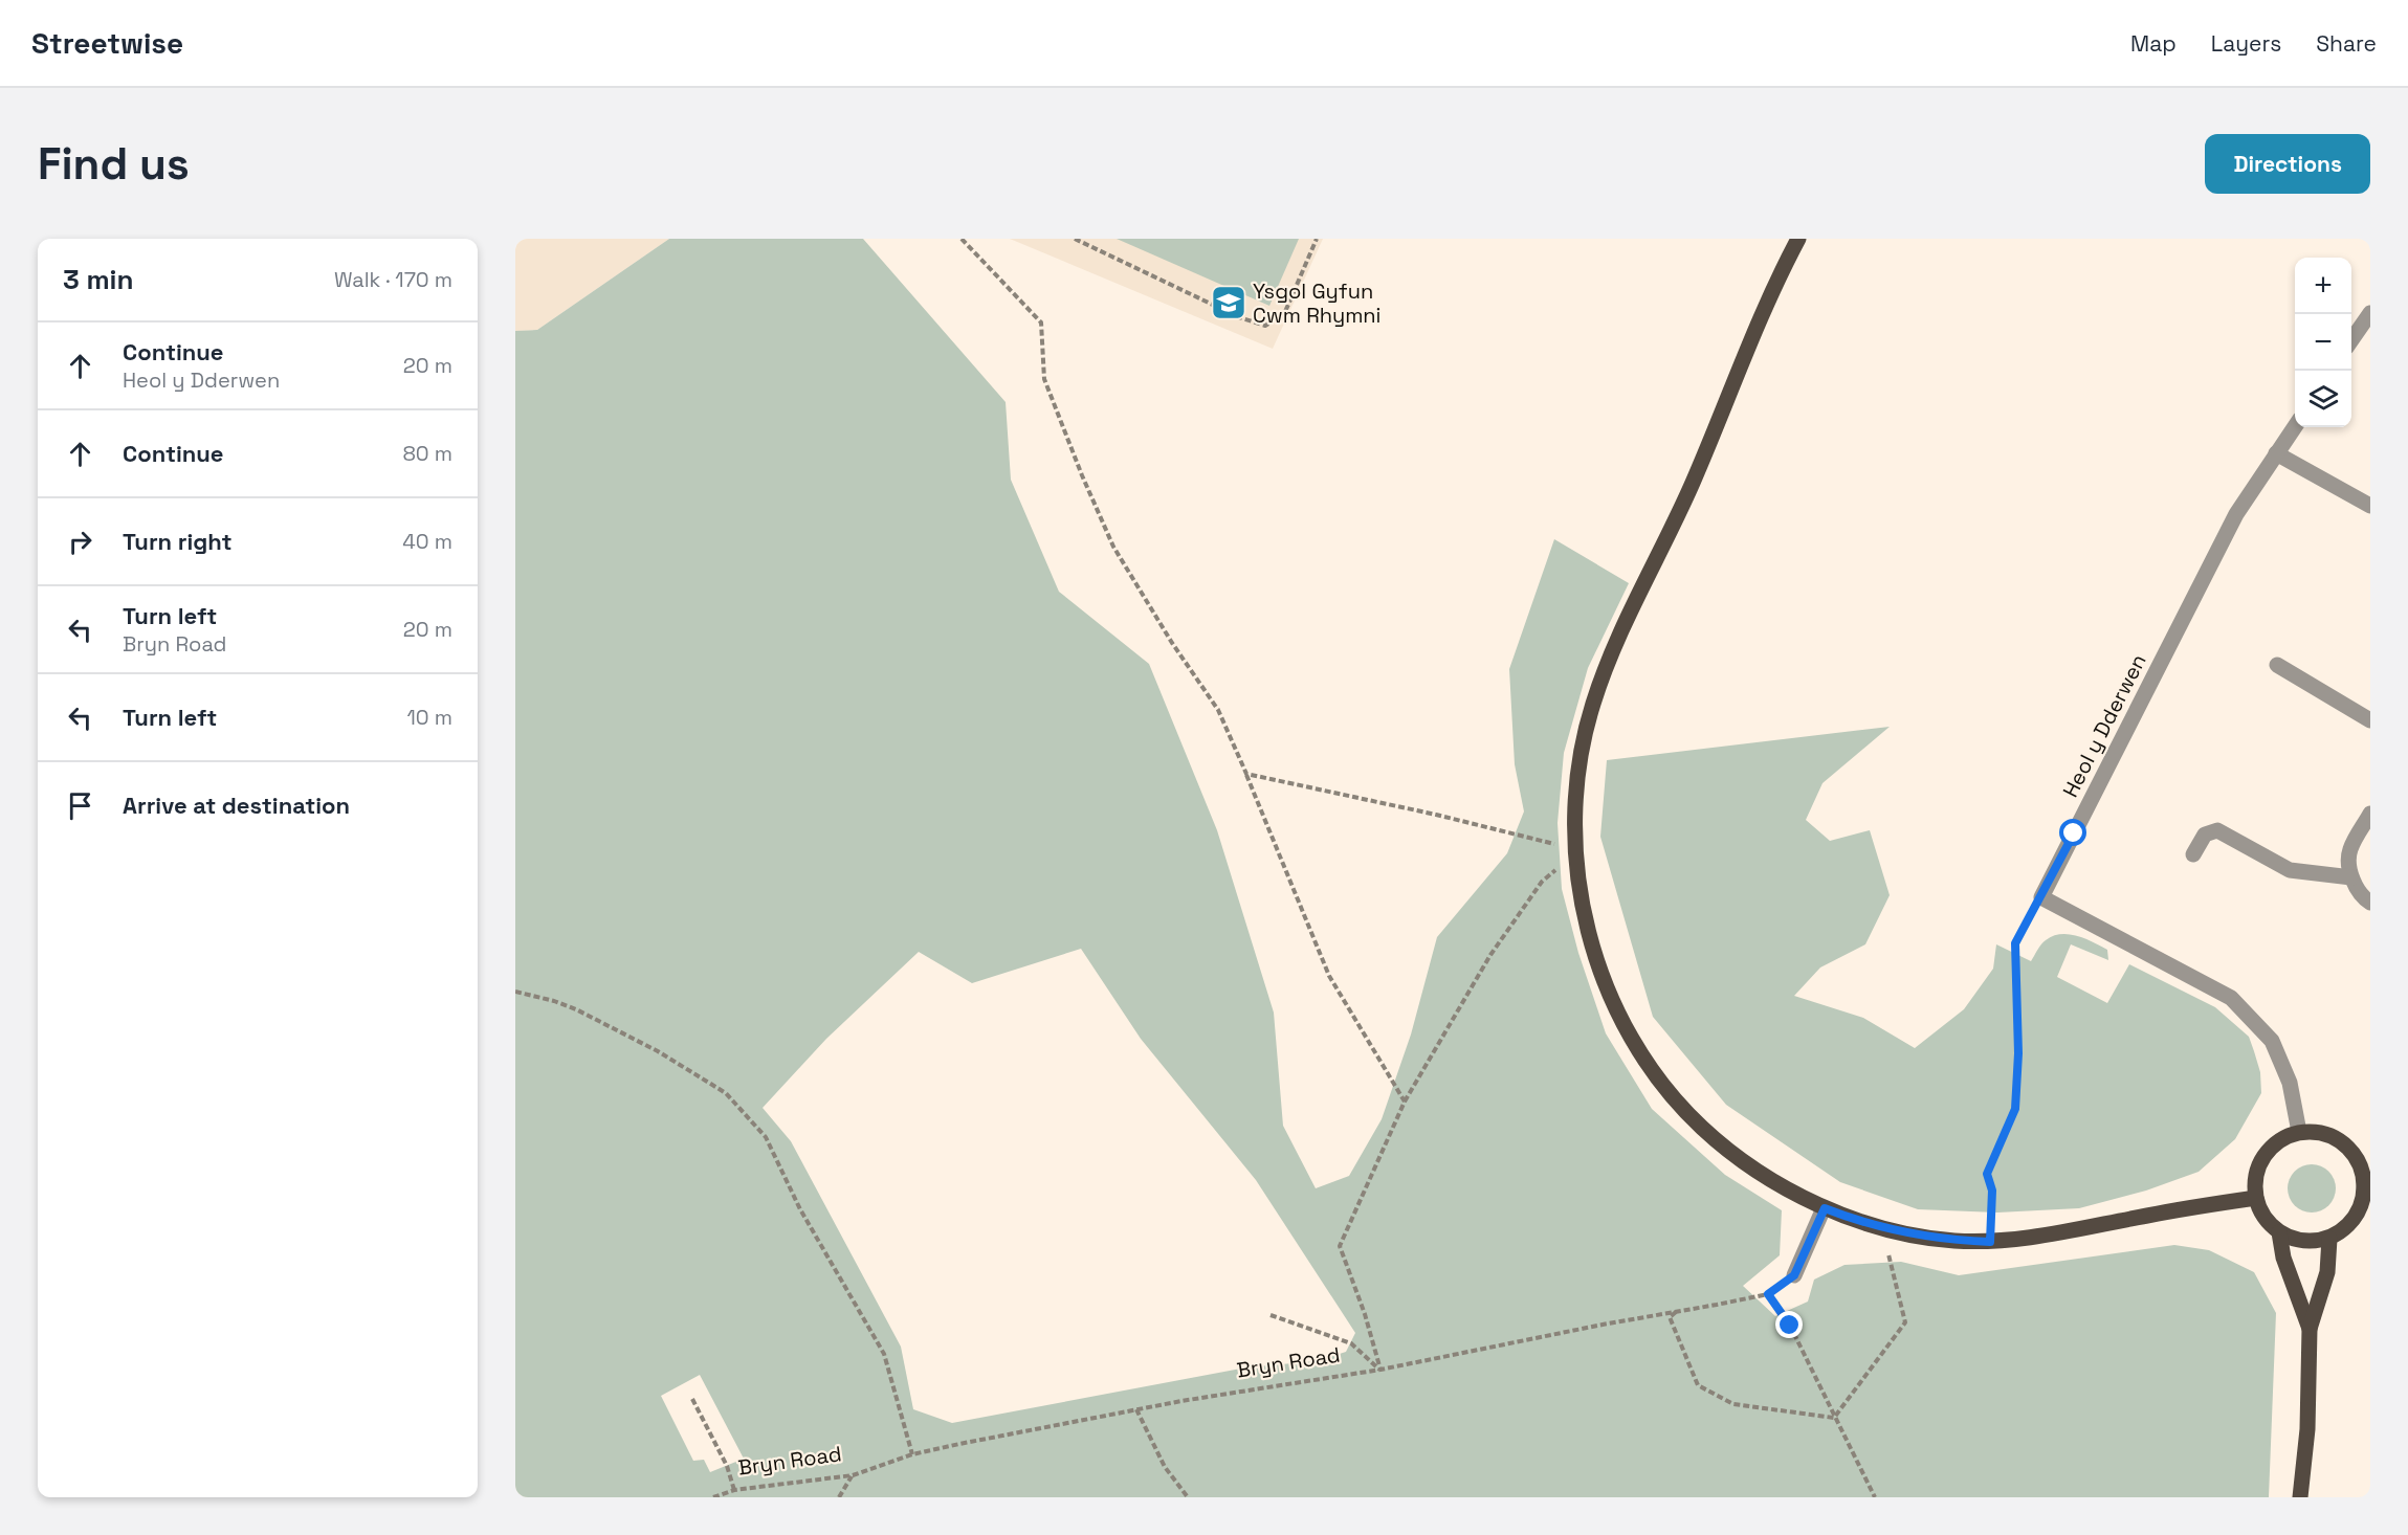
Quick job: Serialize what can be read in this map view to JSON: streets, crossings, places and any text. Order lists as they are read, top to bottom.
{
  "streets": {
    "street": ["Heol y Dderwen"],
    "path": ["Bryn Road"]
  },
  "places": {
    "school or university": ["Ysgol Gyfun Cwm Rhymni"]
  },
  "page": {
    "header": "Streetwise",
    "nav": ["Map", "Layers", "Share"],
    "buttons": "Directions",
    "title": "Find us",
    "heading": ["3 min", "Walk · 170 m"],
    "map_buttons": ["+", "−"],
    "list": [
      ["Continue", "Heol y Dderwen", "20 m"],
      ["Continue", "80 m"],
      ["Turn right", "40 m"],
      ["Turn left", "Bryn Road", "20 m"],
      ["Turn left", "10 m"],
      "Arrive at destination"
    ]
  }
}
